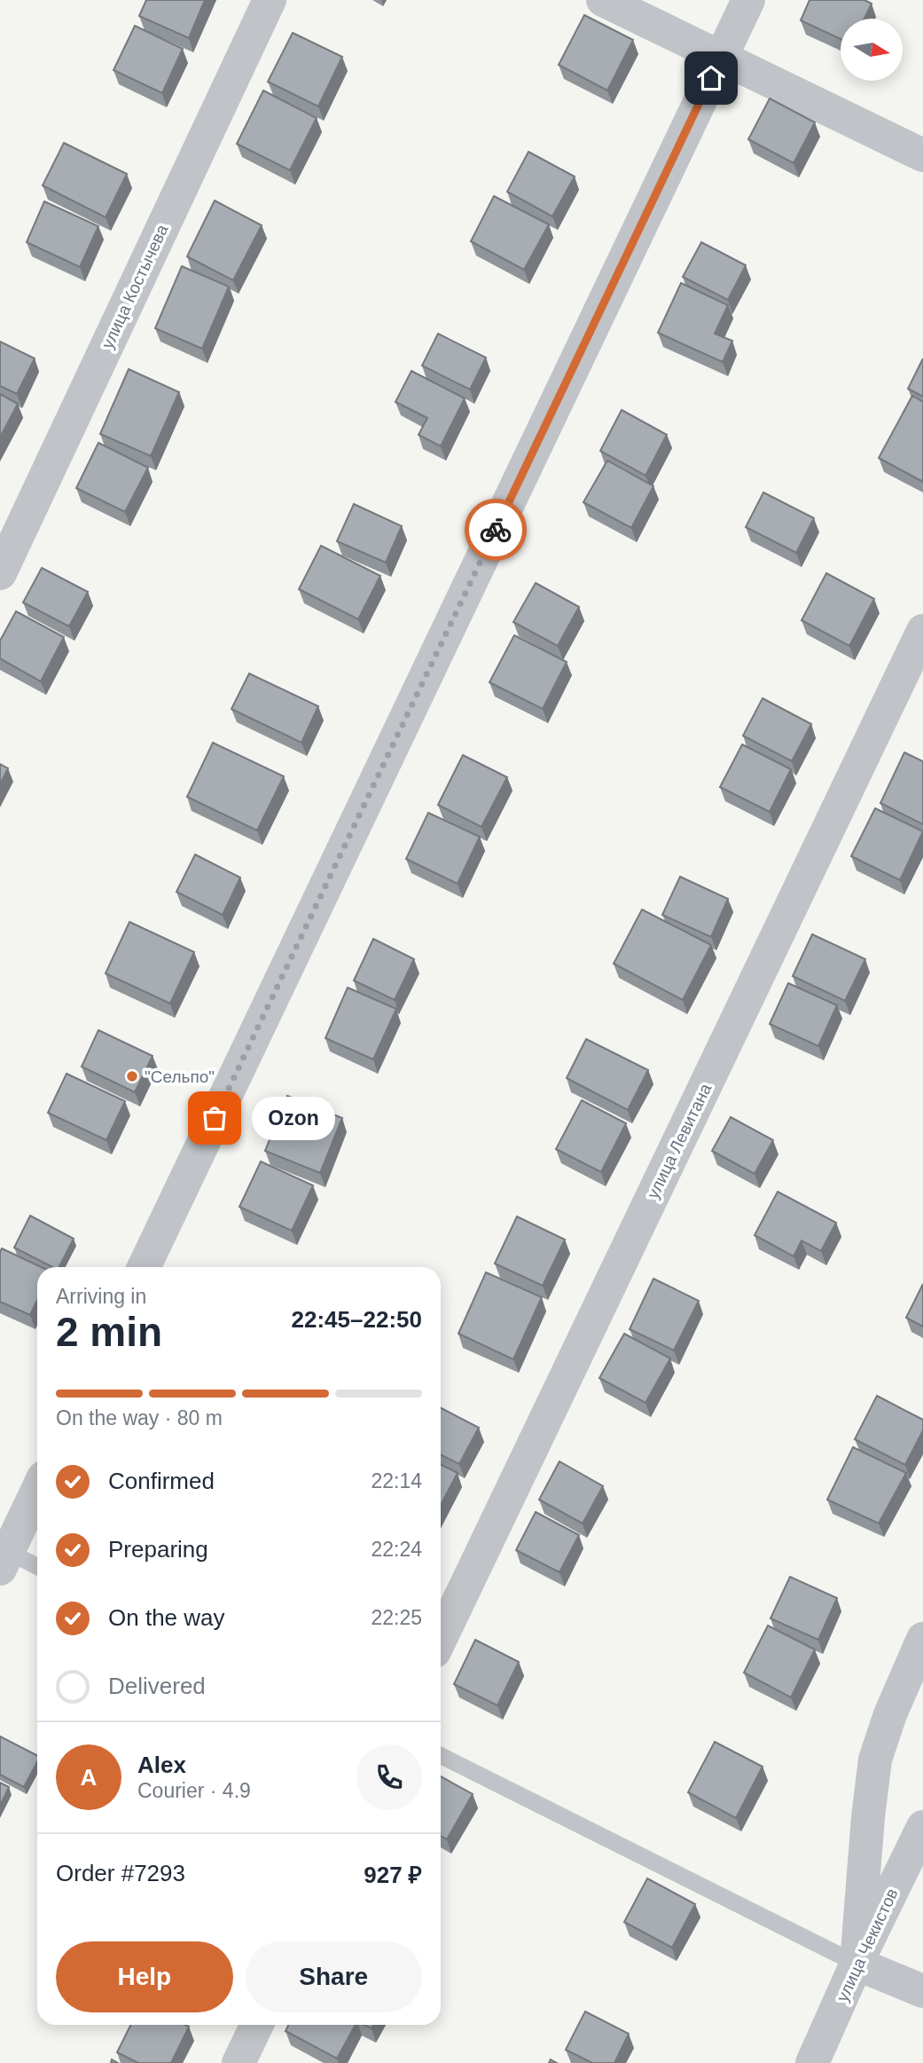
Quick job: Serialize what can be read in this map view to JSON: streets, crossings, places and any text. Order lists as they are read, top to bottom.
{
  "streets": {
    "street": ["улица Костычева", "улица Левитана", "улица Чекистов"]
  },
  "places": ["\"Сельпо\"", "Ozon"],
  "north": "right",
  "page": {
    "bubble": "Ozon",
    "heading": ["2 min", "Arriving in", "22:45–22:50"],
    "panel": [
      "Alex",
      "Courier · 4.9",
      "Order #7293",
      "927 ₽"
    ],
    "bar": "On the way · 80 m",
    "list": [
      ["Confirmed", "22:14"],
      ["Preparing", "22:24"],
      ["On the way", "22:25"],
      "Delivered"
    ],
    "round": "A",
    "buttons": ["Help", "Share"]
  }
}
